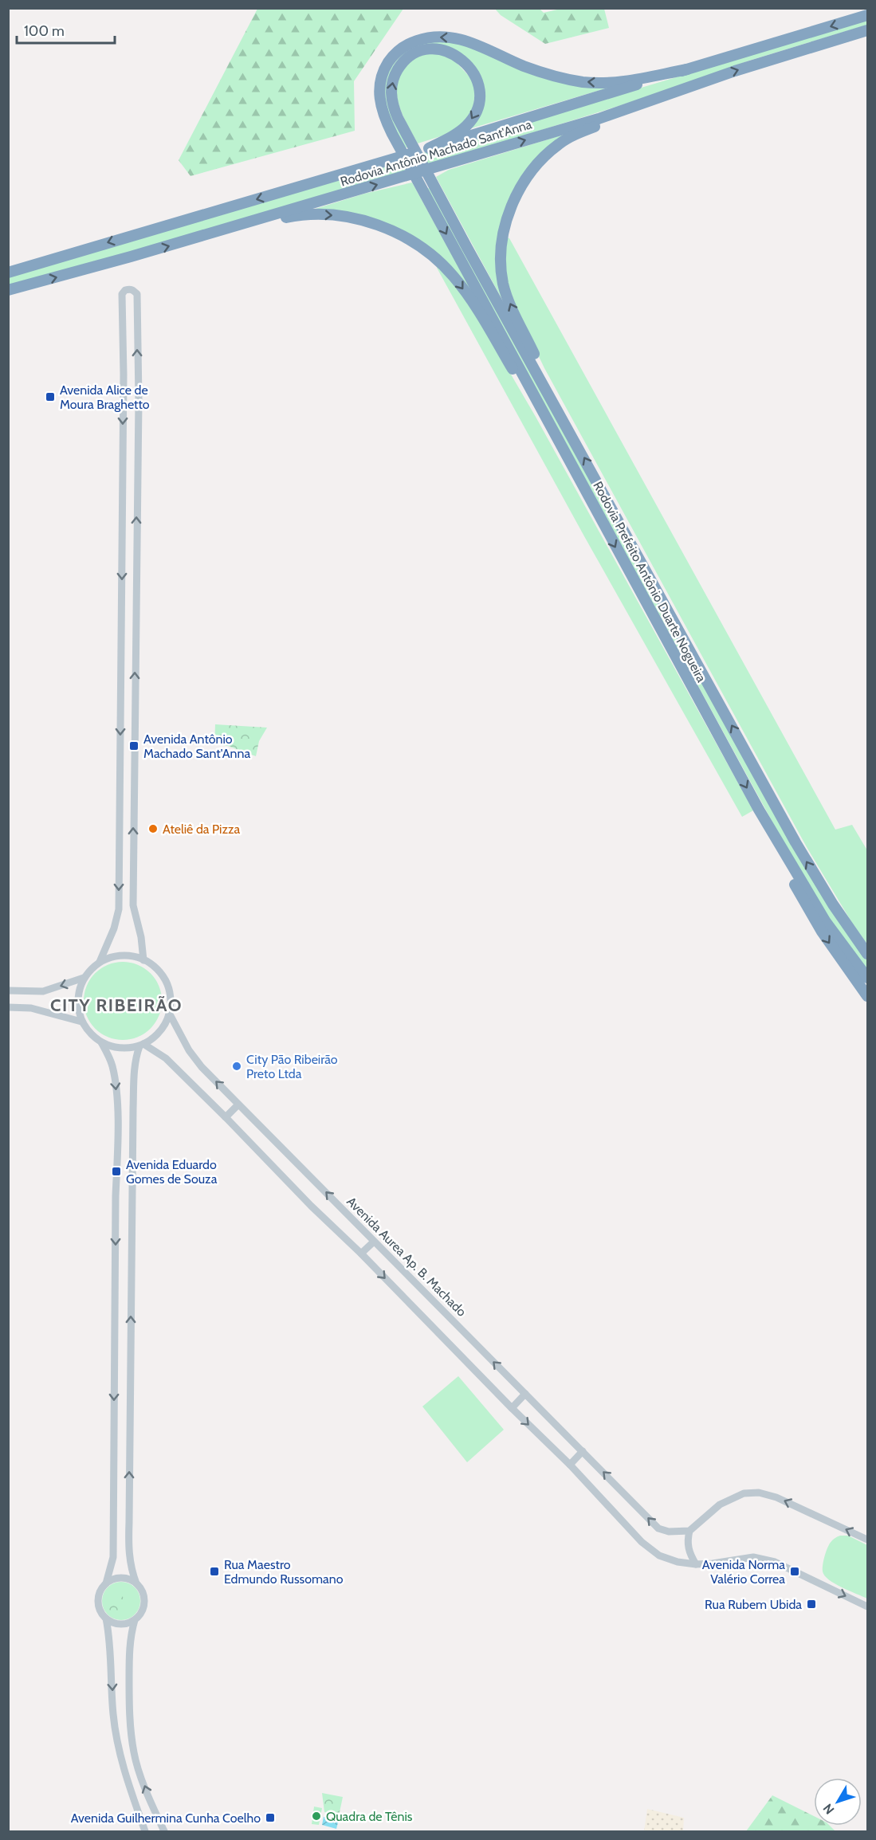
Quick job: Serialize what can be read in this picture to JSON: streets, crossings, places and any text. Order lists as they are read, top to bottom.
{
  "streets": {
    "highway": ["Rodovia Antônio Machado Sant'Anna", "Rodovia Prefeito Antônio Duarte Nogueira"],
    "street": ["Avenida Aurea Ap. B. Machado"]
  },
  "crossings": [
    ["Rodovia Antônio Machado Sant'Anna", "Rodovia Prefeito Antônio Duarte Nogueira"]
  ],
  "districts": ["CITY RIBEIRÃO"],
  "places": {
    "transit": [
      "Avenida Alice de Moura Braghetto",
      "Avenida Antônio Machado Sant'Anna",
      "Avenida Eduardo Gomes de Souza",
      "Rua Maestro Edmundo Russomano",
      "Avenida Norma Valério Correa",
      "Rua Rubem Ubida",
      "Avenida Guilhermina Cunha Coelho"
    ],
    "other": ["Ateliê da Pizza", "City Pão Ribeirão Preto Ltda", "Quadra de Tênis"]
  },
  "scale_bar": "100 m",
  "north": "bottom left"
}
